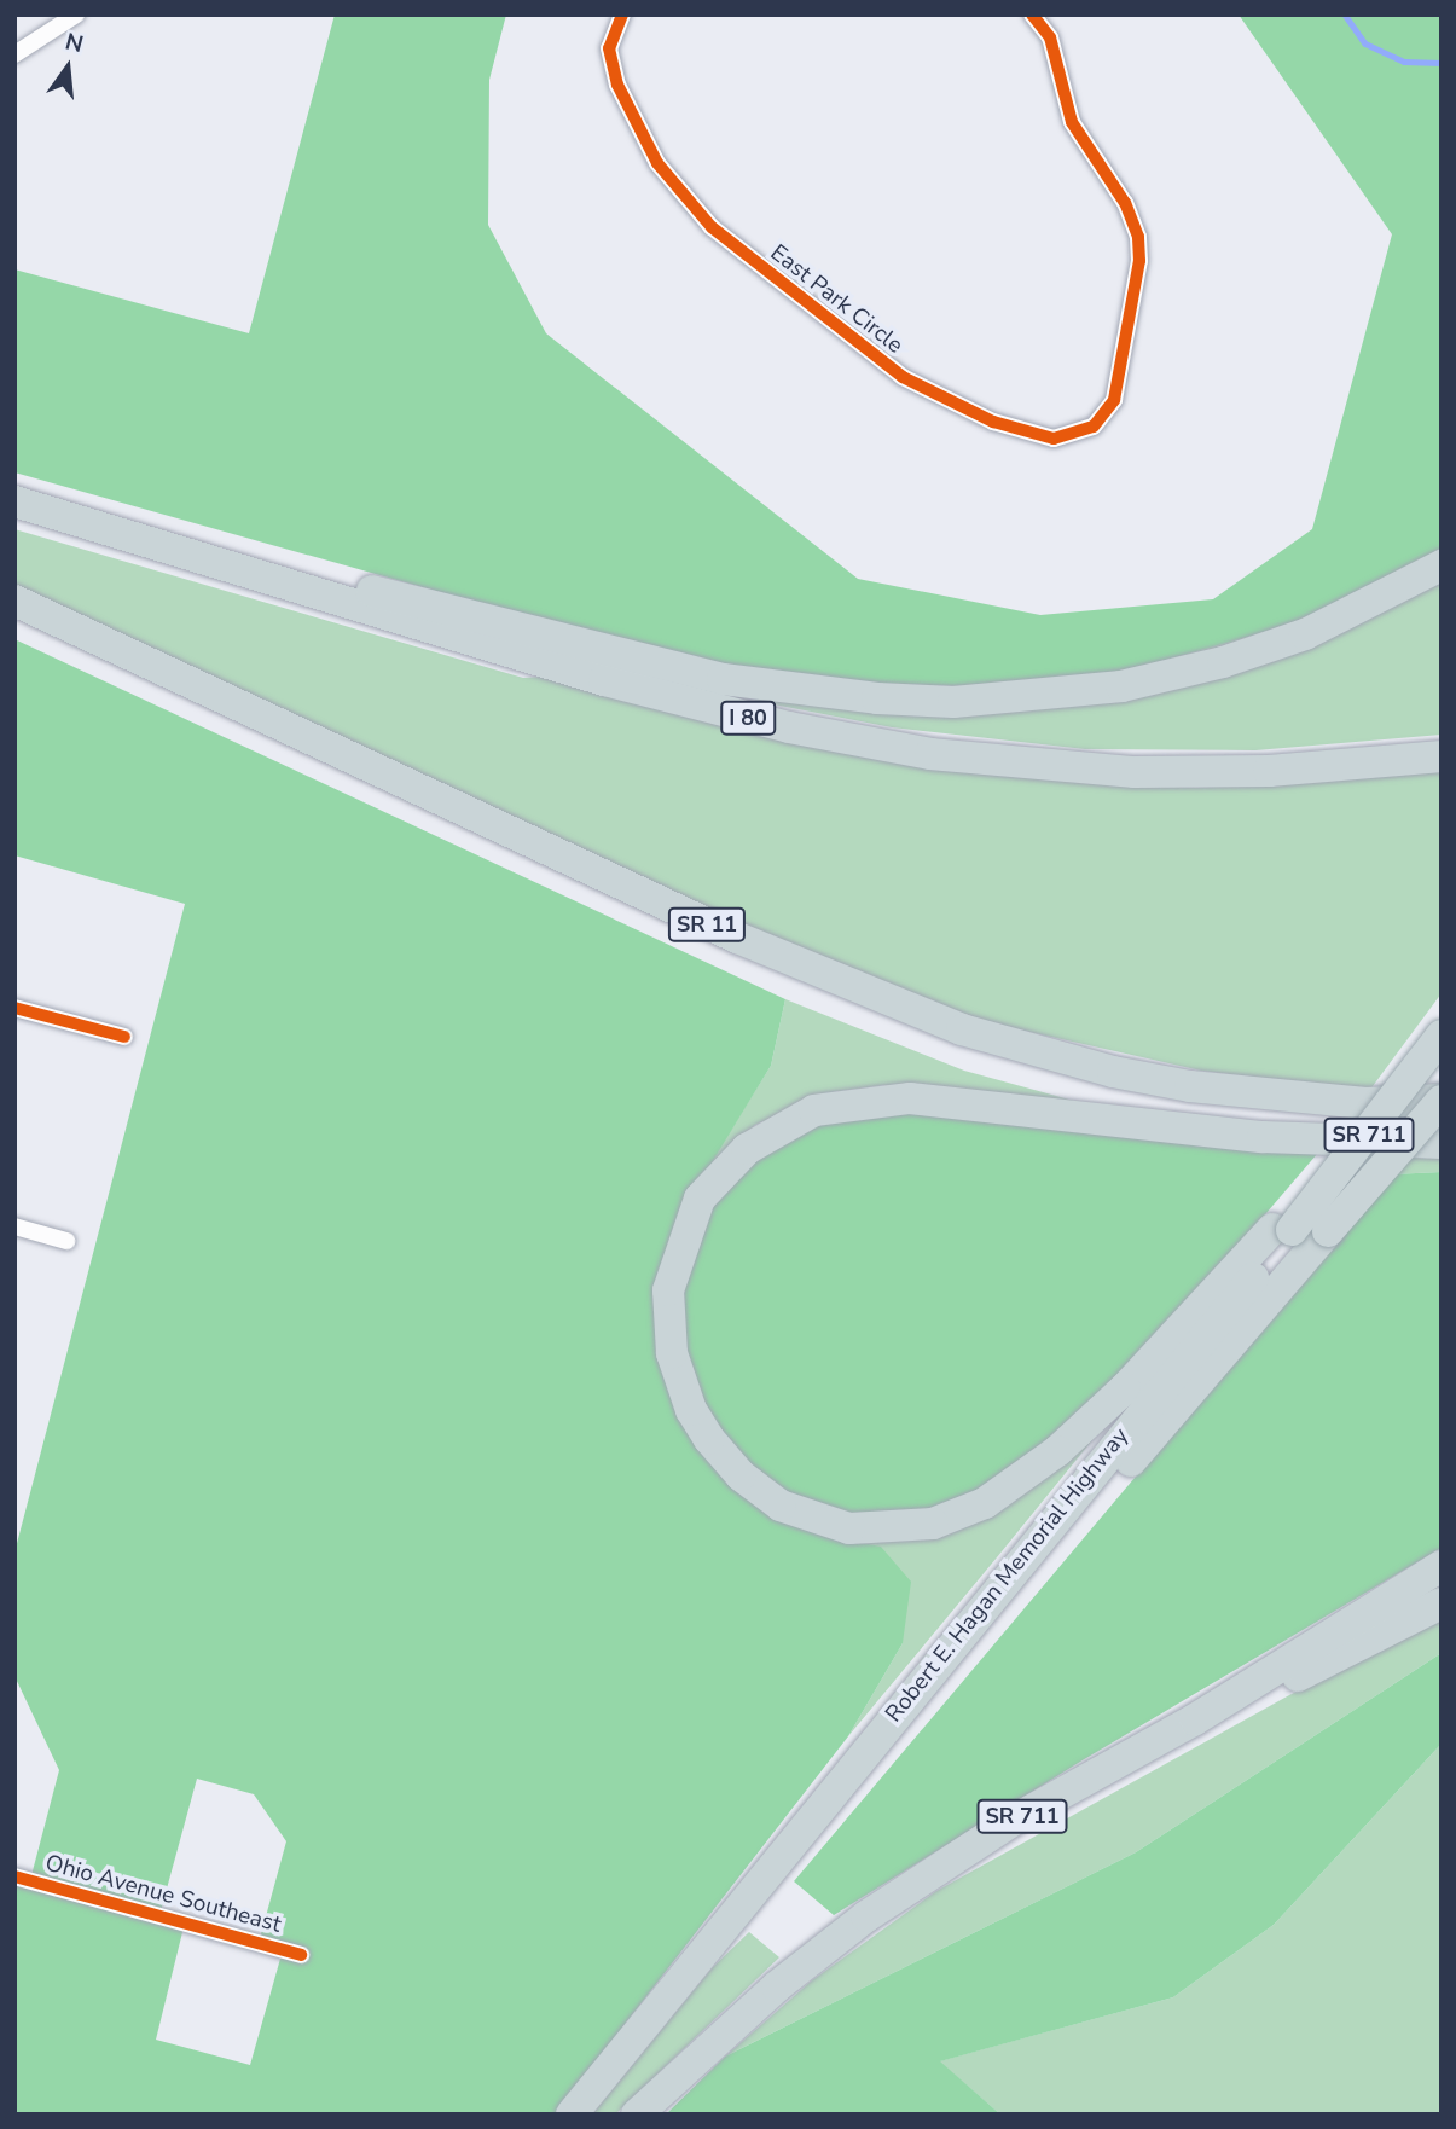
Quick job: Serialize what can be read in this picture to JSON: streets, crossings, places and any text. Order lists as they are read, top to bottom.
{
  "streets": {
    "highway": [
      "I 80",
      "SR 11",
      "SR 711",
      "Robert E. Hagan Memorial Highway"
    ],
    "street": ["East Park Circle", "Ohio Avenue Southeast"]
  },
  "north": "top"
}
